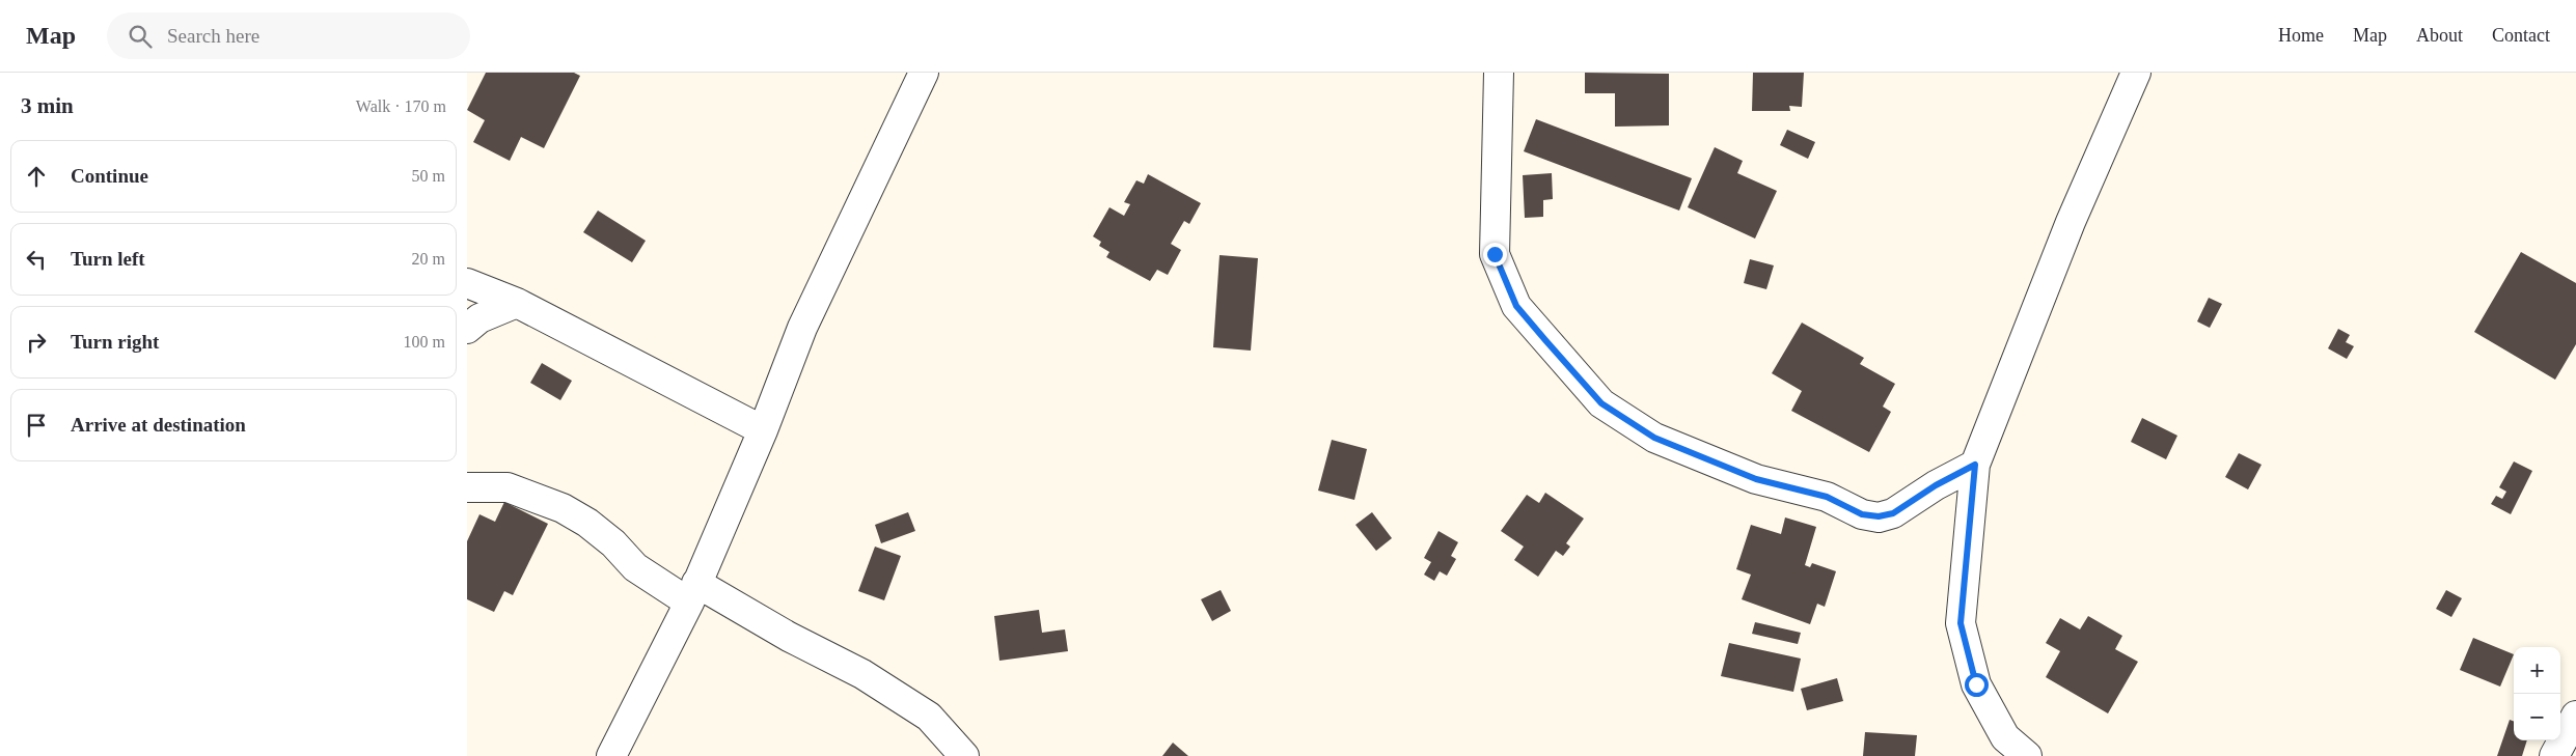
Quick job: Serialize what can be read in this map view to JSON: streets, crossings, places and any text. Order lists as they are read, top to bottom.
{
  "page": {
    "header": "Map",
    "search": "Search here",
    "nav": [
      "Home",
      "Map",
      "About",
      "Contact"
    ],
    "heading": ["3 min", "Walk · 170 m"],
    "list": [
      ["Continue", "50 m"],
      ["Turn left", "20 m"],
      ["Turn right", "100 m"],
      "Arrive at destination"
    ],
    "map_buttons": ["+", "−"]
  }
}
